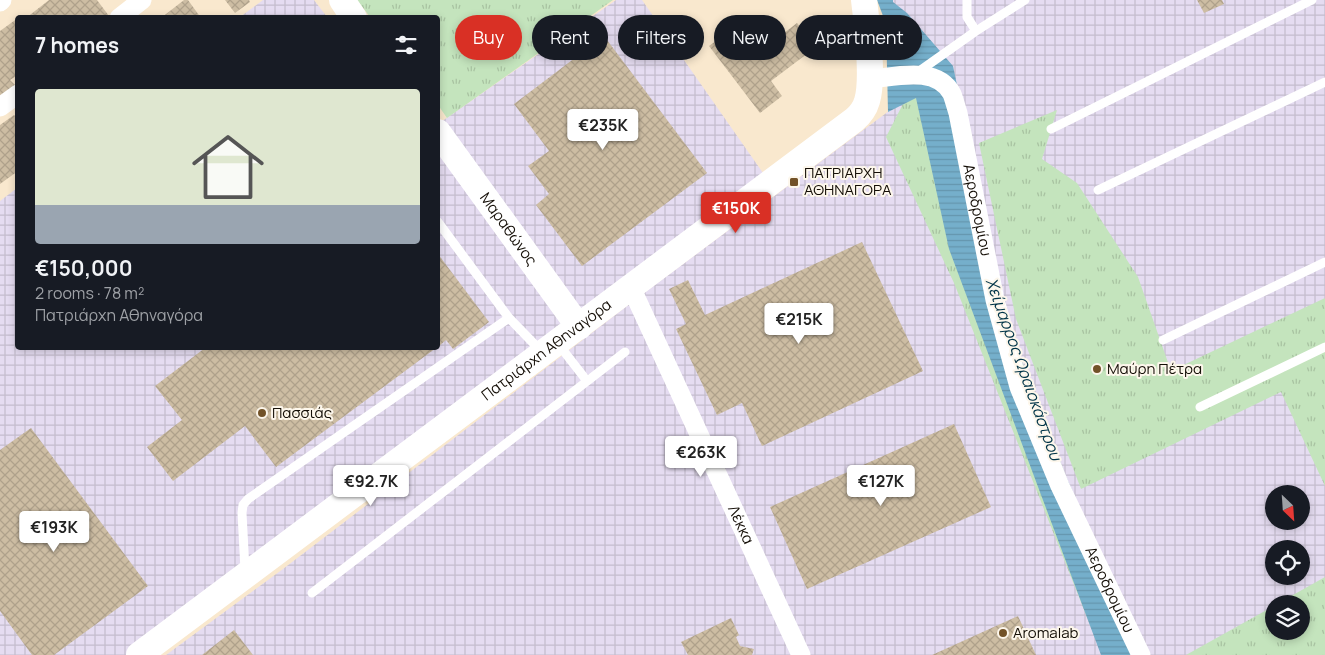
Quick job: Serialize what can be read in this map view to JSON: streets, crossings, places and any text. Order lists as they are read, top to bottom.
{
  "streets": {
    "street": [
      "Αεροδρομίου",
      "Μαραθώνος",
      "Πατριάρχη Αθηναγόρα",
      "Λέκκα"
    ]
  },
  "crossings": [
    ["Αεροδρομίου", "Πατριάρχη Αθηναγόρα"],
    ["Μαραθώνος", "Πατριάρχη Αθηναγόρα"],
    ["Πατριάρχη Αθηναγόρα", "Λέκκα"]
  ],
  "water": ["Χείμαρρος Ωραιοκάστρου"],
  "places": {
    "transit": ["ΠΑΤΡΙΑΡΧΗ ΑΘΗΝΑΓΟΡΑ"],
    "other": ["Μαύρη Πέτρα", "Πασσιάς", "Aromalab"]
  },
  "north": "bottom right",
  "page": {
    "chip": [
      "Buy",
      "Rent",
      "Filters",
      "New",
      "Apartment"
    ],
    "heading": "7 homes",
    "list": [
      {
        "name": "€150,000",
        "note": "2 rooms · 78 m² · Πατριάρχη Αθηναγόρα"
      }
    ],
    "price": [
      "€235K",
      "€150K",
      "€215K",
      "€263K",
      "€92.7K",
      "€127K",
      "€193K"
    ]
  }
}
